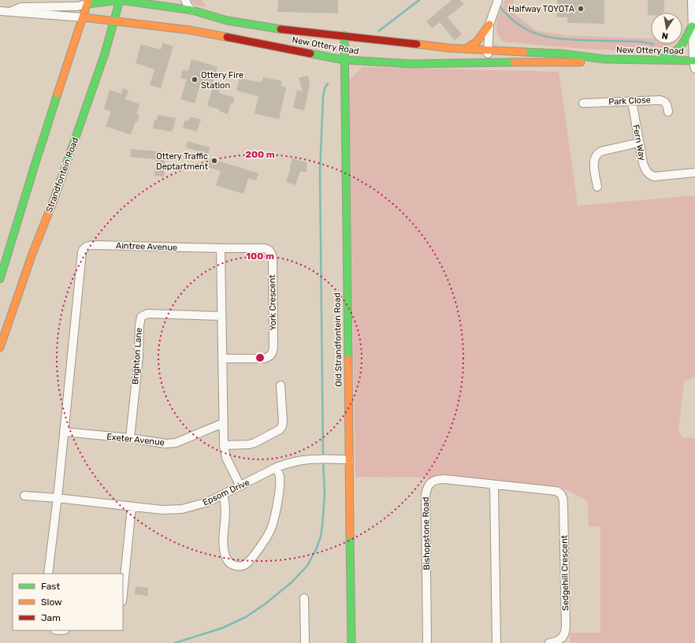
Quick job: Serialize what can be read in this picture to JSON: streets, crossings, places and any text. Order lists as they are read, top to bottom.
{
  "streets": {
    "main road": ["New Ottery Road", "Strandfontein Road", "Old Strandfontein Road"],
    "street": [
      "Park Close",
      "Fern Way",
      "Aintree Avenue",
      "York Crescent",
      "Brighton Lane",
      "Exeter Avenue",
      "Epsom Drive",
      "Bishopstone Road",
      "Sedgehill Crescent"
    ]
  },
  "crossings": [
    ["New Ottery Road", "Strandfontein Road"],
    ["New Ottery Road", "Old Strandfontein Road"],
    ["Park Close", "Fern Way"],
    ["Aintree Avenue", "York Crescent"],
    ["Aintree Avenue", "Exeter Avenue"],
    ["Aintree Avenue", "Epsom Drive"],
    ["Old Strandfontein Road", "Epsom Drive"],
    ["Brighton Lane", "Exeter Avenue"],
    ["Bishopstone Road", "Sedgehill Crescent"]
  ],
  "places": ["Halfway TOYOTA", "Ottery Fire Station", "Ottery Traffic Deptartment"],
  "legend": ["Fast", "Slow", "Jam"],
  "north": "bottom",
  "rings": ["200 m", "100 m"]
}
